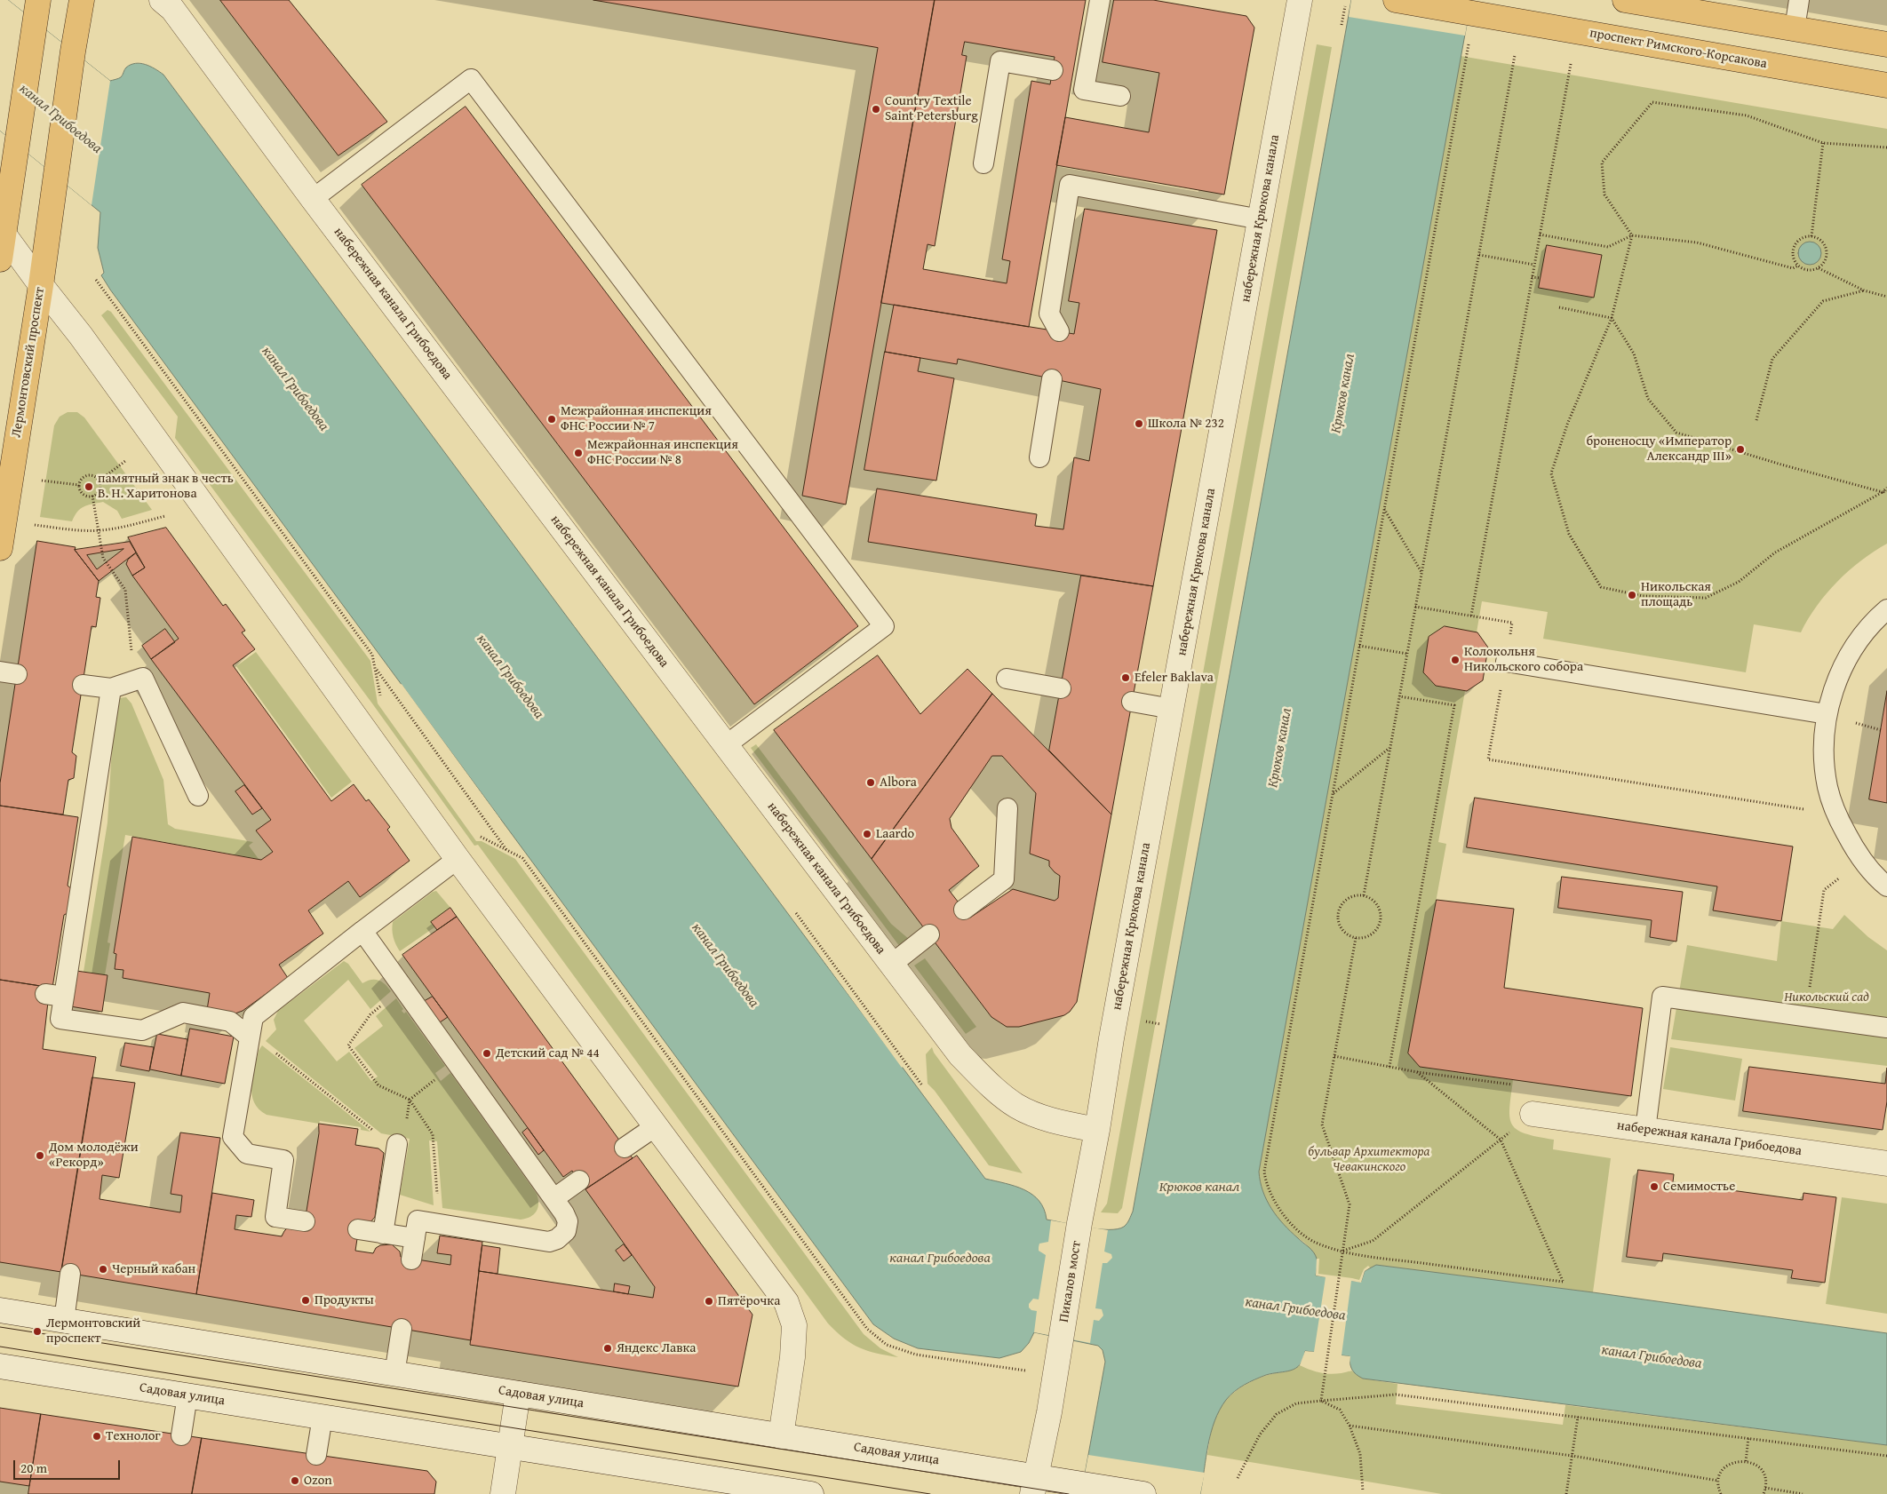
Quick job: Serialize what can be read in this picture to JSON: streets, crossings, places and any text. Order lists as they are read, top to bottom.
{
  "streets": {
    "main road": ["проспект Римского-Корсакова", "Лермонтовский проспект"],
    "street": [
      "набережная Крюкова канала",
      "набережная канала Грибоедова",
      "Пикалов мост",
      "Садовая улица"
    ]
  },
  "crossings": [
    ["набережная Крюкова канала", "набережная канала Грибоедова"],
    ["набережная Крюкова канала", "Пикалов мост"],
    ["Пикалов мост", "Садовая улица"]
  ],
  "water": ["канал Грибоедова", "Крюков канал"],
  "parks": ["Никольский сад", "бульвар Архитектора Чевакинского"],
  "places": [
    "Country Textile Saint Petersburg",
    "Межрайонная инспекция ФНС России № 7",
    "Школа № 232",
    "броненосцу «Император Александр III»",
    "Межрайонная инспекция ФНС России № 8",
    "памятный знак в честь В. Н. Харитонова",
    "Никольская площадь",
    "Колокольня Никольского собора",
    "Efeler Baklava",
    "Albora",
    "Laardo",
    "Детский сад № 44",
    "Дом молодёжи «Рекорд»",
    "Семимостье",
    "Черный кабан",
    "Продукты",
    "Пятёрочка",
    "Лермонтовский проспект",
    "Яндекс Лавка",
    "Технолог",
    "Ozon"
  ],
  "scale_bar": "20 m"
}
